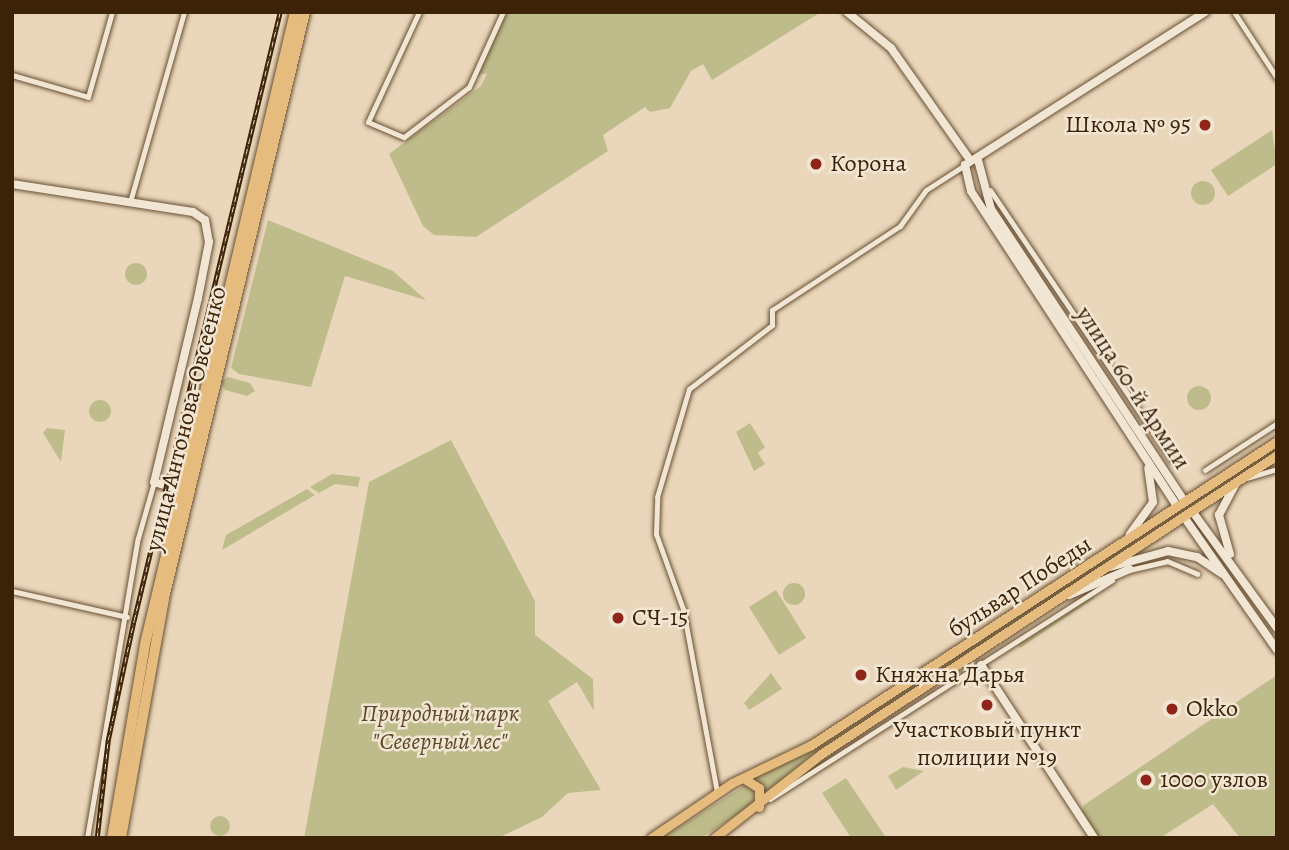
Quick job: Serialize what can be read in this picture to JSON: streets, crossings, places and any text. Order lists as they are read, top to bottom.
{
  "streets": {
    "highway": ["улица Антонова-Овсеенко"],
    "main road": ["улица 60-й Армии", "бульвар Победы"]
  },
  "crossings": [
    ["улица 60-й Армии", "бульвар Победы"]
  ],
  "parks": ["Природный парк \"Северный лес\""],
  "places": [
    "Школа № 95",
    "Корона",
    "СЧ-15",
    "Княжна Дарья",
    "Участковый пункт полиции №19",
    "Okko",
    "1000 узлов"
  ]
}
